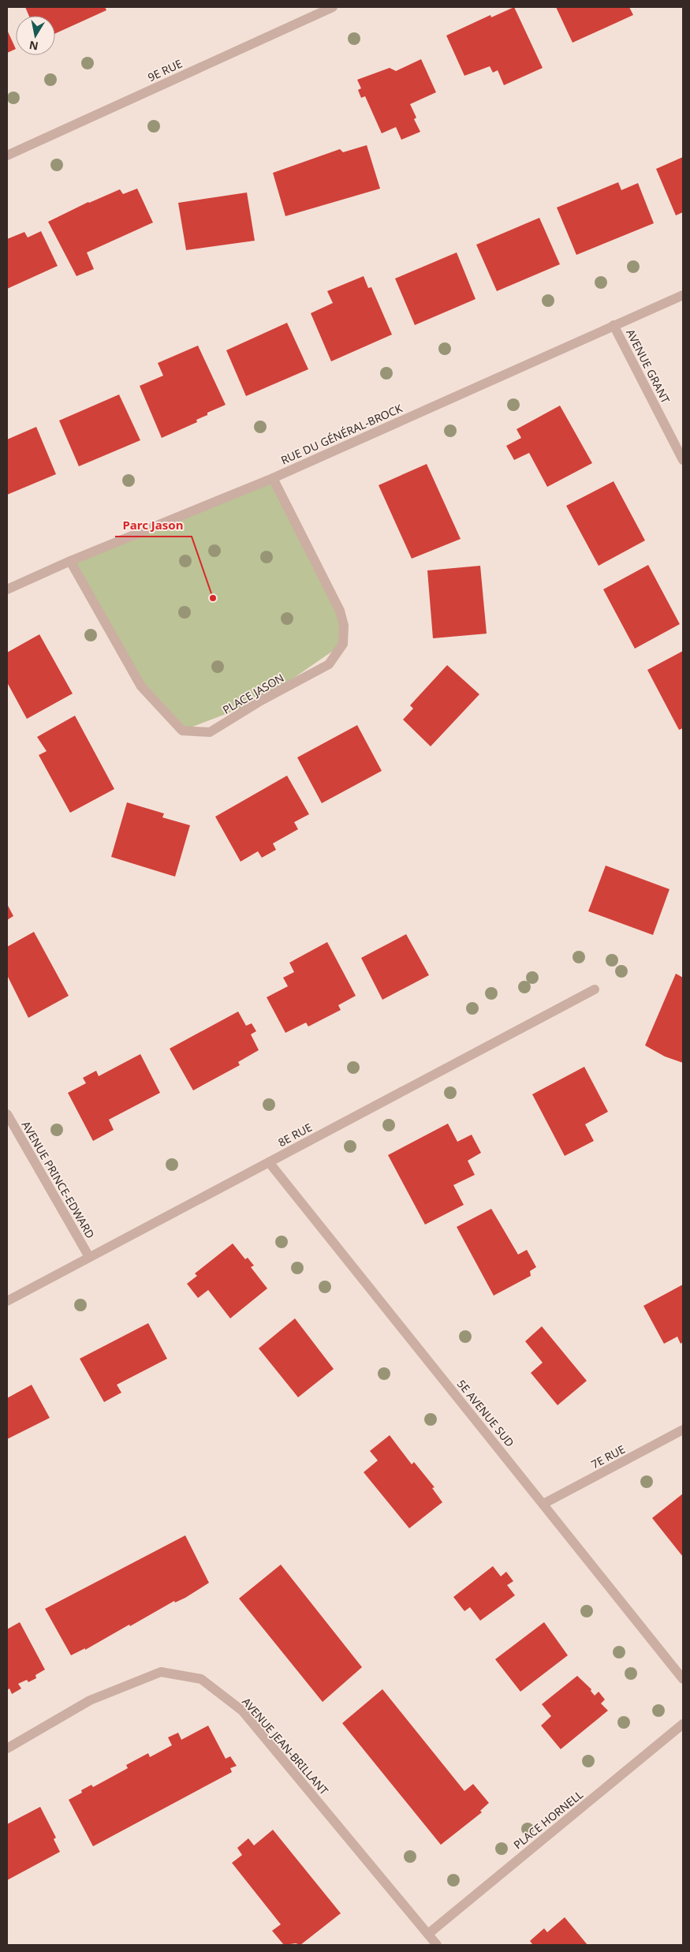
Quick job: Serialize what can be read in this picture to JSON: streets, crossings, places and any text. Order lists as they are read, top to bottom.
{
  "streets": {
    "street": [
      "9E RUE",
      "AVENUE GRANT",
      "RUE DU GÉNÉRAL-BROCK",
      "PLACE JASON",
      "8E RUE",
      "AVENUE PRINCE-EDWARD",
      "5E AVENUE SUD",
      "7E RUE",
      "AVENUE JEAN-BRILLANT",
      "PLACE HORNELL"
    ]
  },
  "crossings": [
    ["AVENUE GRANT", "RUE DU GÉNÉRAL-BROCK"],
    ["RUE DU GÉNÉRAL-BROCK", "PLACE JASON"],
    ["8E RUE", "AVENUE PRINCE-EDWARD"],
    ["8E RUE", "5E AVENUE SUD"],
    ["5E AVENUE SUD", "7E RUE"],
    ["AVENUE JEAN-BRILLANT", "PLACE HORNELL"]
  ],
  "places": ["Parc Jason"],
  "north": "bottom"
}
